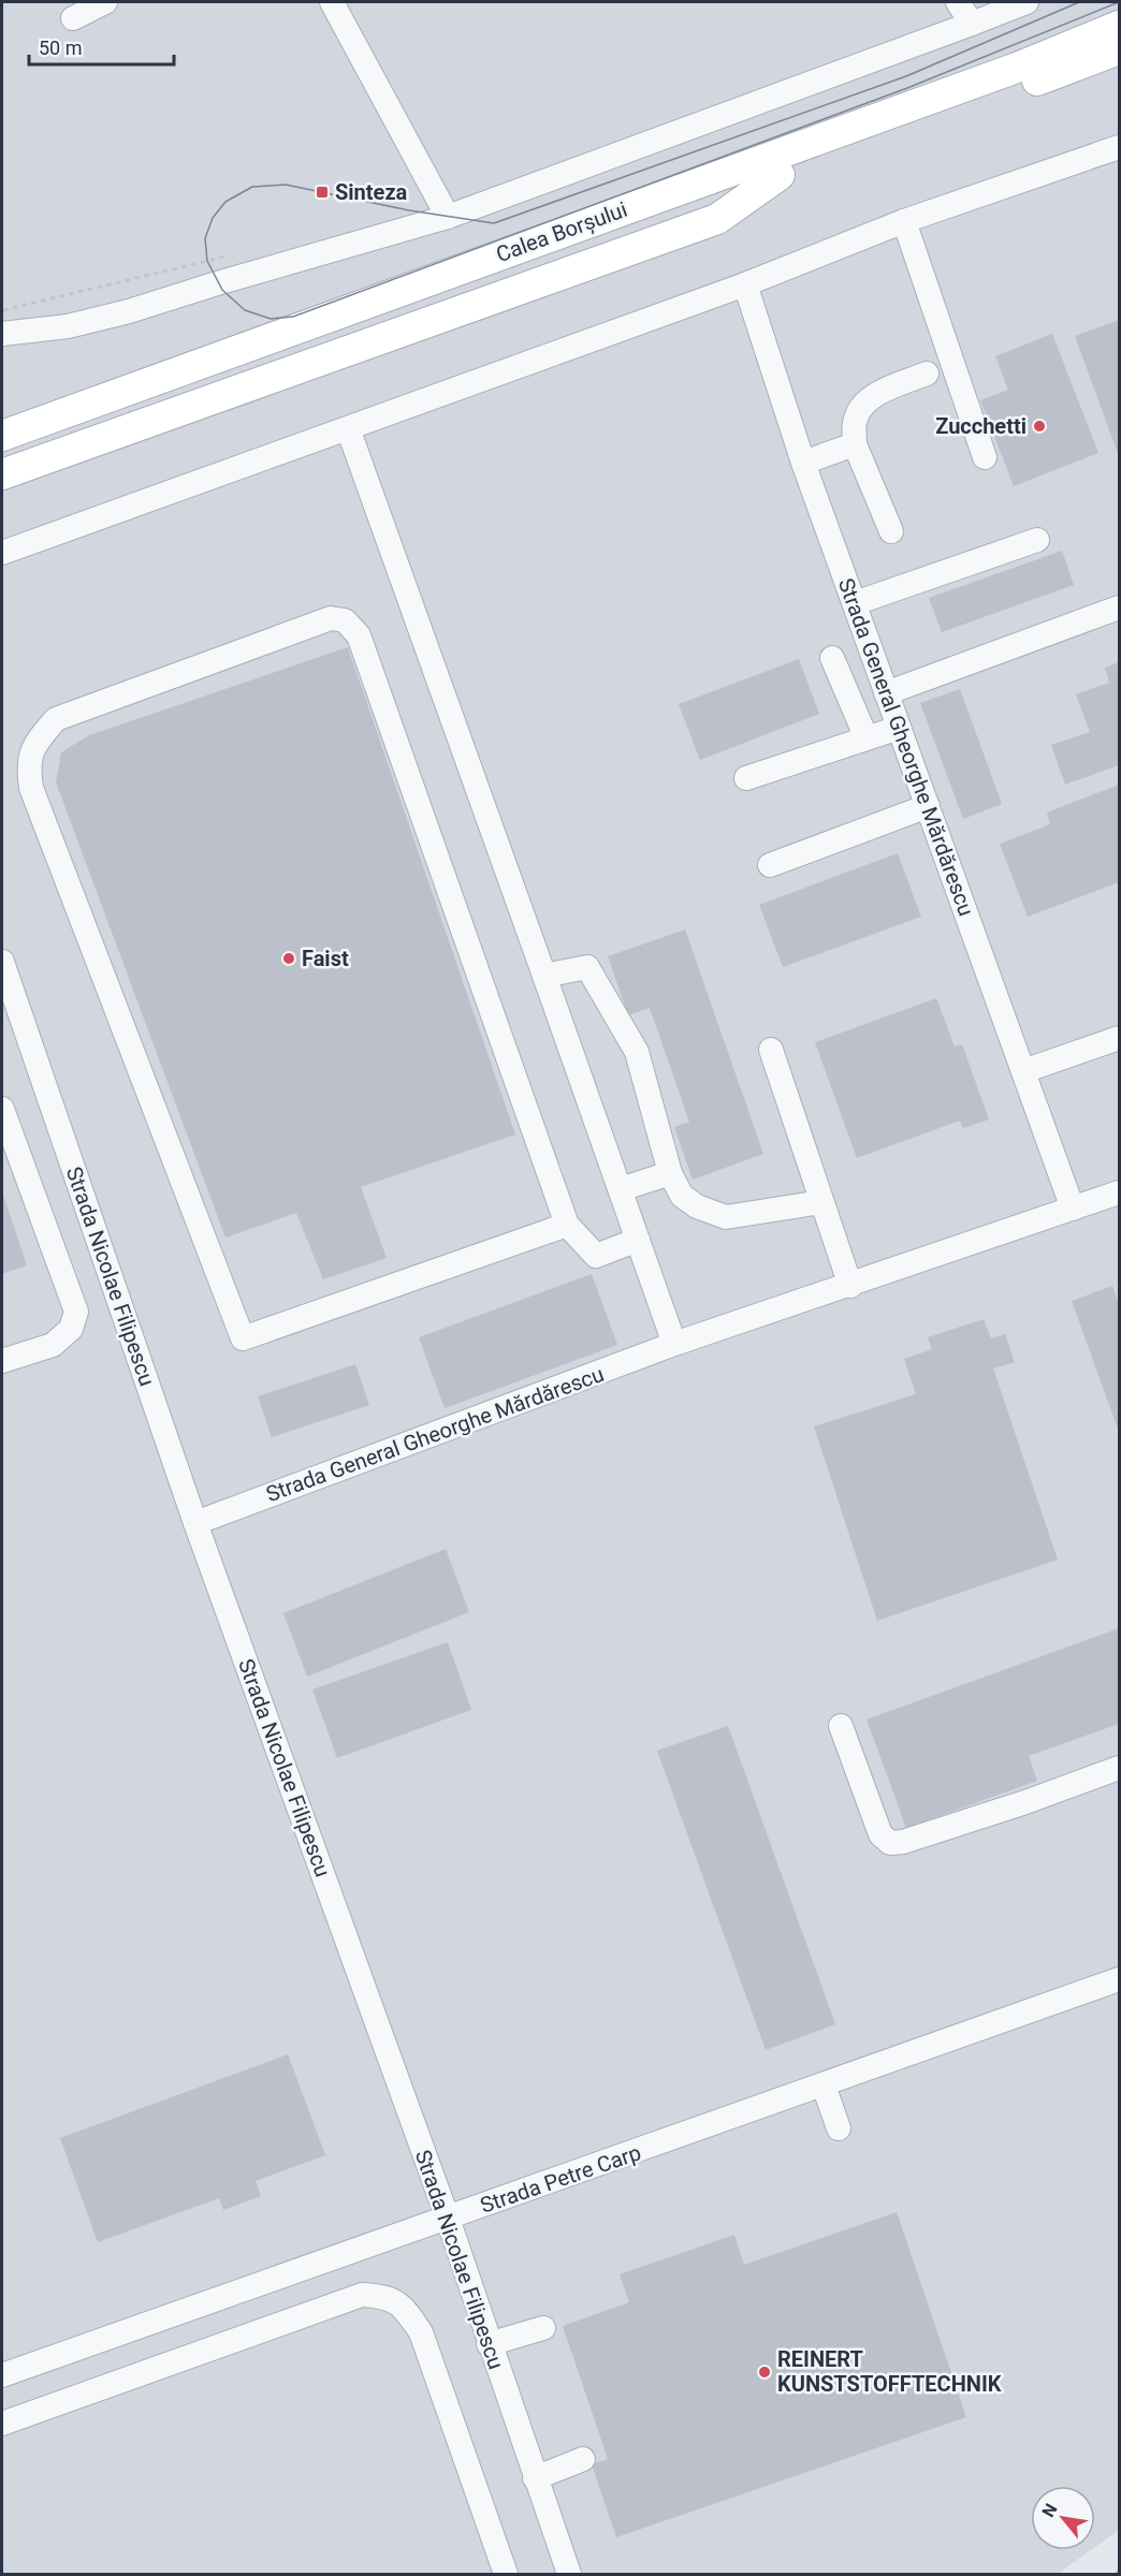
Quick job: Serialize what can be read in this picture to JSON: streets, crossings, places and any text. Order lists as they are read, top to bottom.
{
  "streets": {
    "main road": ["Calea Borșului"],
    "street": ["Strada General Gheorghe Mărdărescu", "Strada Nicolae Filipescu", "Strada Petre Carp"]
  },
  "crossings": [
    ["Strada General Gheorghe Mărdărescu", "Strada Nicolae Filipescu"],
    ["Strada Nicolae Filipescu", "Strada Petre Carp"]
  ],
  "places": {
    "transit": ["Sinteza"],
    "other": ["Zucchetti", "Faist", "REINERT KUNSTSTOFFTECHNIK"]
  },
  "scale_bar": "50 m",
  "north": "top left"
}
